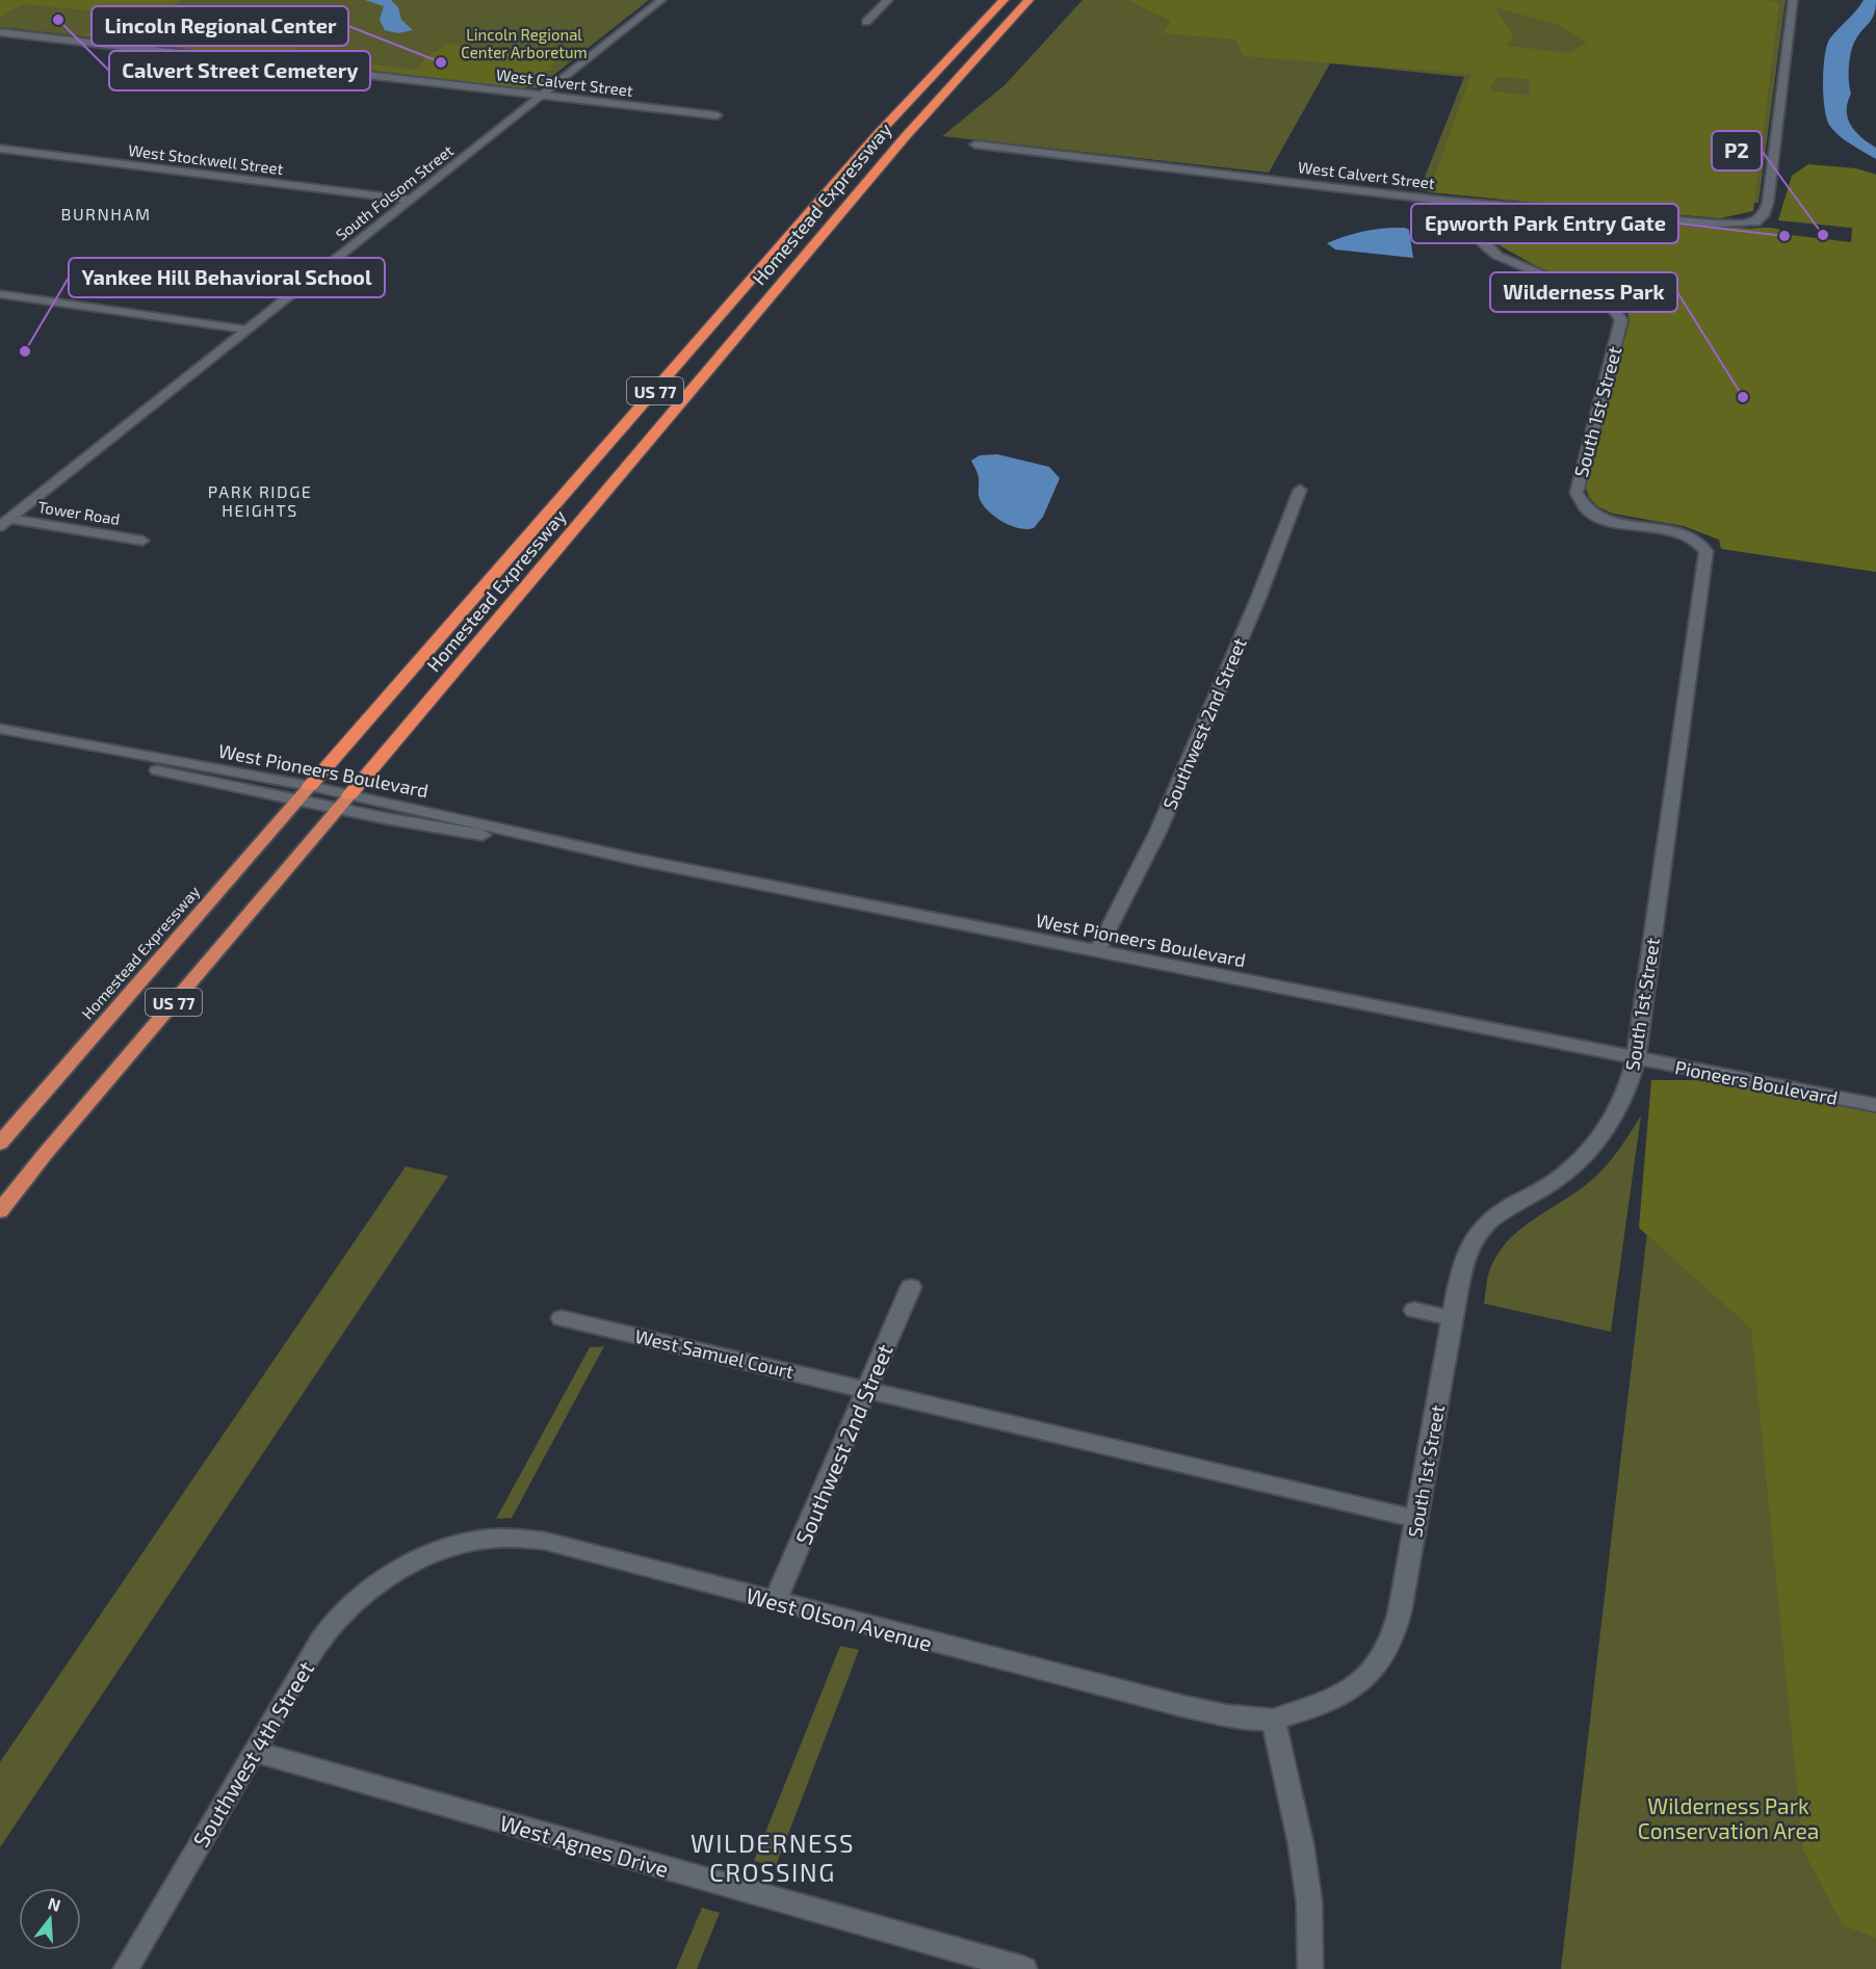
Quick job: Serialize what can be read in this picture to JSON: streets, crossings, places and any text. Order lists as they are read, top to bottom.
{
  "streets": {
    "highway": ["Homestead Expressway", "US 77"],
    "street": [
      "West Calvert Street",
      "West Stockwell Street",
      "South Folsom Street",
      "South 1st Street",
      "Tower Road",
      "Southwest 2nd Street",
      "West Pioneers Boulevard",
      "Pioneers Boulevard",
      "West Samuel Court",
      "West Olson Avenue",
      "Southwest 4th Street",
      "West Agnes Drive"
    ]
  },
  "crossings": [
    ["West Calvert Street", "South Folsom Street"],
    ["West Calvert Street", "South 1st Street"],
    ["West Stockwell Street", "South Folsom Street"],
    ["South Folsom Street", "Tower Road"],
    ["Homestead Expressway", "West Pioneers Boulevard"],
    ["South 1st Street", "West Pioneers Boulevard"],
    ["South 1st Street", "Pioneers Boulevard"],
    ["South 1st Street", "West Samuel Court"],
    ["South 1st Street", "West Olson Avenue"],
    ["Southwest 2nd Street", "West Pioneers Boulevard"],
    ["Southwest 2nd Street", "West Samuel Court"],
    ["Southwest 2nd Street", "West Olson Avenue"],
    ["West Pioneers Boulevard", "Pioneers Boulevard"],
    ["West Olson Avenue", "Southwest 4th Street"],
    ["Southwest 4th Street", "West Agnes Drive"]
  ],
  "districts": ["BURNHAM", "PARK RIDGE HEIGHTS", "WILDERNESS CROSSING"],
  "parks": ["Lincoln Regional Center Arboretum", "Wilderness Park Conservation Area"],
  "places": [
    "Calvert Street Cemetery",
    "Lincoln Regional Center",
    "P2",
    "Epworth Park Entry Gate",
    "Yankee Hill Behavioral School",
    "Wilderness Park"
  ],
  "north": "top"
}
